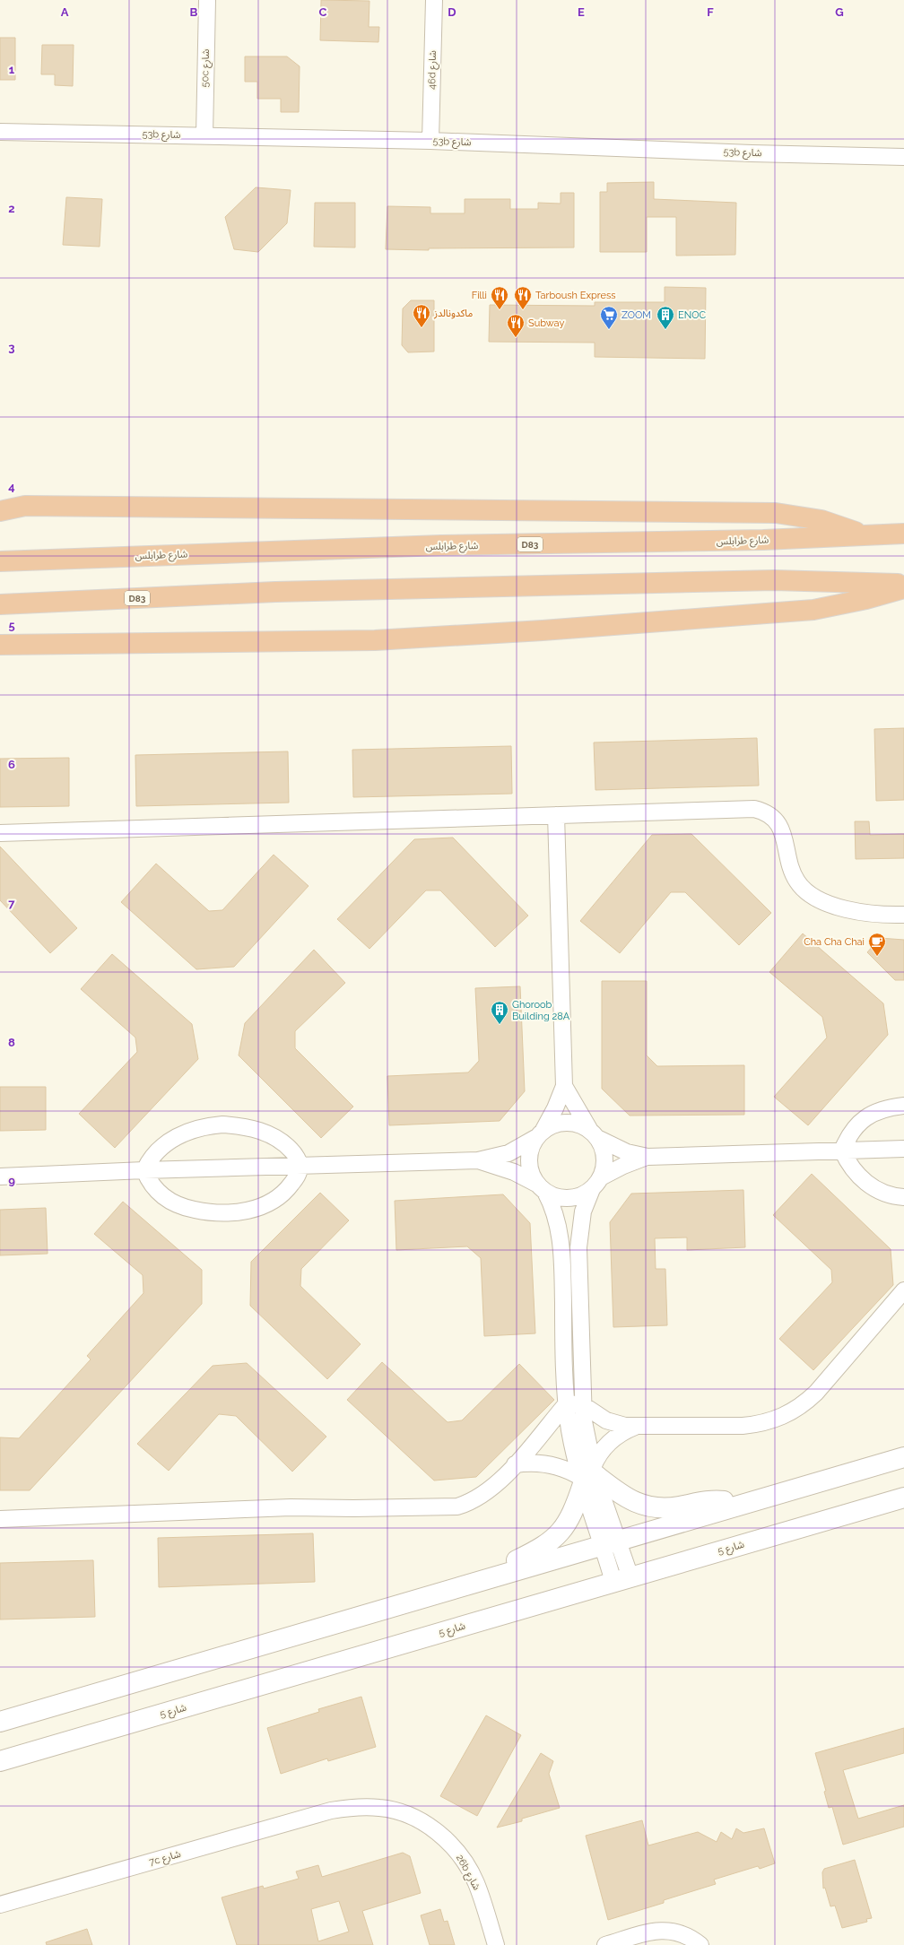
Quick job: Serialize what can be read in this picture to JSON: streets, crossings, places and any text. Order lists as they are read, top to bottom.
{
  "streets": {
    "highway": ["شارع طرابلس", "D83"],
    "street": [
      "50c شارع",
      "46d شارع",
      "53b شارع",
      "شارع 5",
      "7c شارع",
      "26b شارع"
    ]
  },
  "crossings": [
    ["50c شارع", "53b شارع"],
    ["46d شارع", "53b شارع"],
    ["7c شارع", "26b شارع"]
  ],
  "places": {
    "restaurant": [
      "Filli",
      "Tarboush Express",
      "ماكدونالدز",
      "Subway"
    ],
    "supermarket": ["ZOOM"],
    "building": ["ENOC", "Ghoroob Building 28A"],
    "cafe": ["Cha Cha Chai"]
  },
  "grid": {
    "columns": [
      "A",
      "B",
      "C",
      "D",
      "E",
      "F",
      "G"
    ],
    "rows": [
      "1",
      "2",
      "3",
      "4",
      "5",
      "6",
      "7",
      "8",
      "9"
    ]
  }
}
